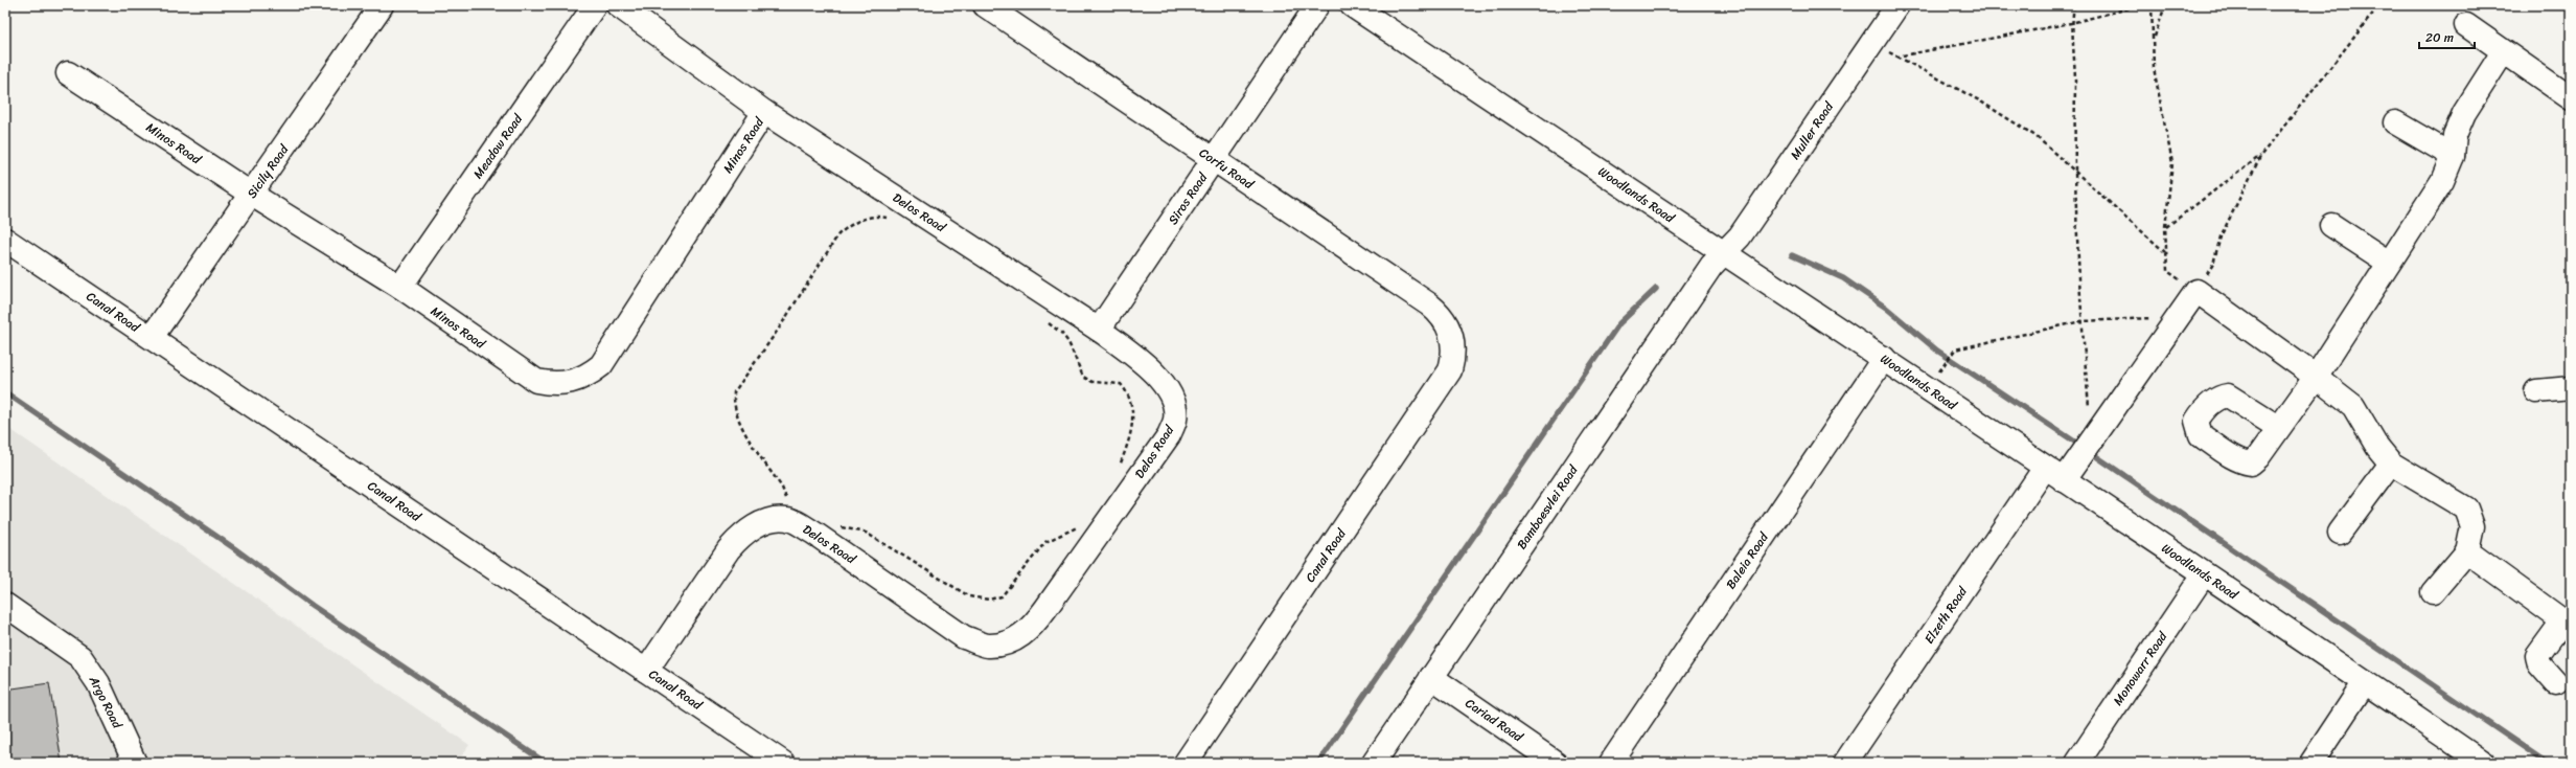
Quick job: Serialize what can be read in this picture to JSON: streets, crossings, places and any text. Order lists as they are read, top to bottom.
{
  "streets": {
    "street": [
      "Muller Road",
      "Minos Road",
      "Meadow Road",
      "Corfu Road",
      "Sicily Road",
      "Woodlands Road",
      "Siros Road",
      "Delos Road",
      "Canal Road",
      "Bamboesvlei Road",
      "Baleia Road",
      "Elzeth Road",
      "Monowarr Road",
      "Argo Road",
      "Cariad Road"
    ]
  },
  "crossings": [
    ["Muller Road", "Woodlands Road"],
    ["Muller Road", "Bamboesvlei Road"],
    ["Minos Road", "Meadow Road"],
    ["Minos Road", "Sicily Road"],
    ["Minos Road", "Delos Road"],
    ["Corfu Road", "Siros Road"],
    ["Corfu Road", "Canal Road"],
    ["Sicily Road", "Canal Road"],
    ["Woodlands Road", "Bamboesvlei Road"],
    ["Woodlands Road", "Baleia Road"],
    ["Woodlands Road", "Elzeth Road"],
    ["Woodlands Road", "Monowarr Road"],
    ["Siros Road", "Delos Road"],
    ["Bamboesvlei Road", "Cariad Road"]
  ],
  "scale_bar": "20 m"
}
